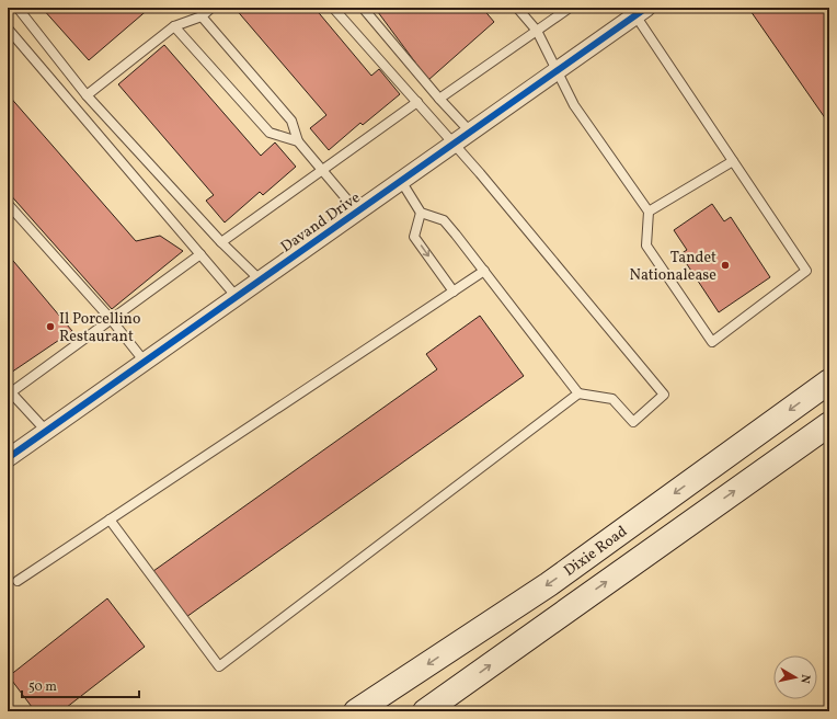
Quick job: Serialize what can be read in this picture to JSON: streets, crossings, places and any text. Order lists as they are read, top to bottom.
{
  "streets": {
    "main road": ["Dixie Road"],
    "street": ["Davand Drive"]
  },
  "places": ["Tandet Nationalease", "Il Porcellino Restaurant"],
  "scale_bar": "50 m",
  "north": "right"
}
